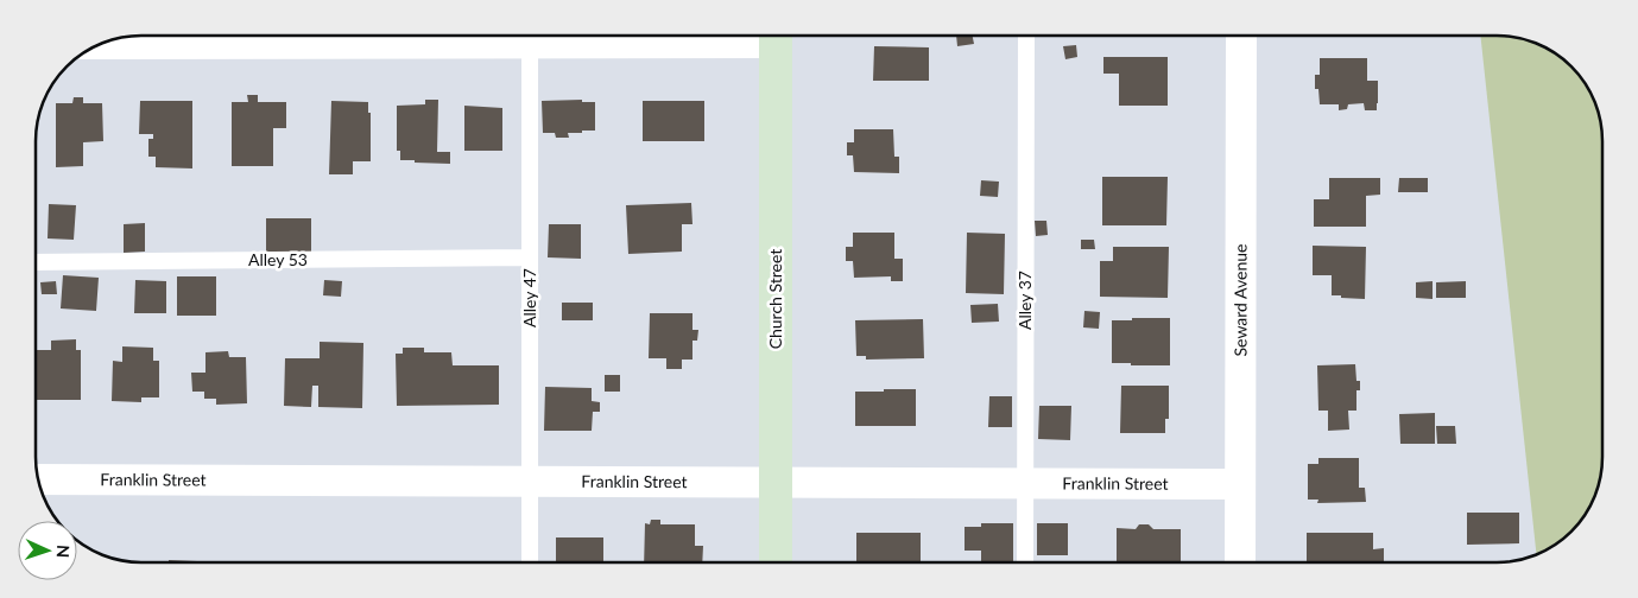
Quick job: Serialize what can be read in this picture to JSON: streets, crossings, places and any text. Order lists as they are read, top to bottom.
{
  "streets": {
    "main road": ["Church Street"],
    "street": ["Seward Avenue", "Franklin Street"],
    "lane": ["Alley 53", "Alley 47", "Alley 37"]
  },
  "crossings": [
    ["Alley 53", "Alley 47"],
    ["Alley 47", "Franklin Street"],
    ["Church Street", "Franklin Street"],
    ["Alley 37", "Franklin Street"],
    ["Seward Avenue", "Franklin Street"]
  ],
  "north": "right"
}
